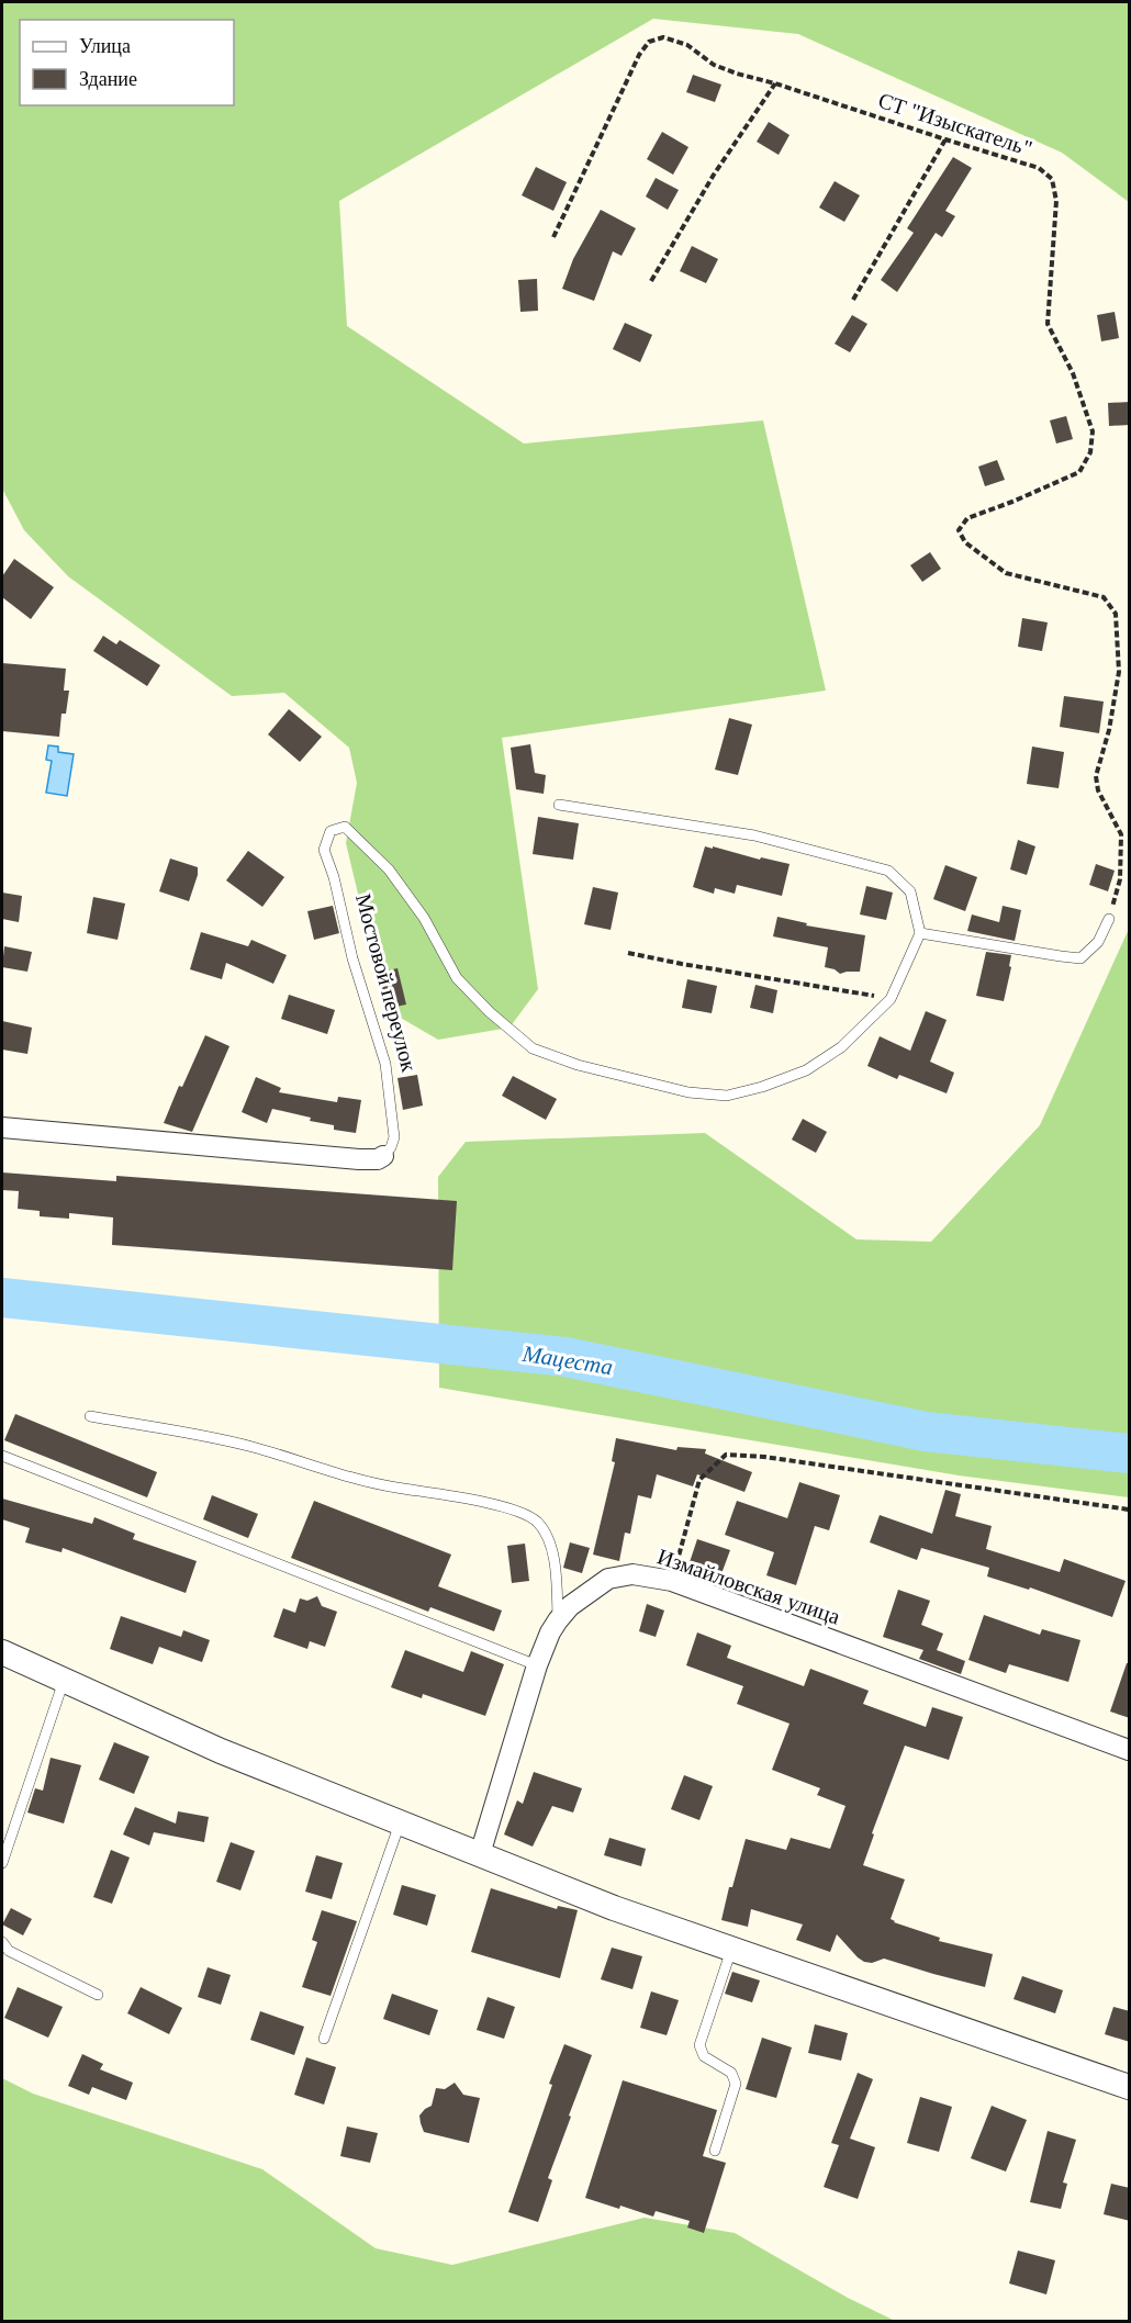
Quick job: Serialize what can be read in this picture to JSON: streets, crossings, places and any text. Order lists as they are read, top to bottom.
{
  "streets": {
    "street": ["Мостовой переулок", "Измайловская улица"],
    "path": ["СТ \"Изыскатель\""]
  },
  "water": ["Мацеста"],
  "legend": ["Улица", "Здание"]
}
